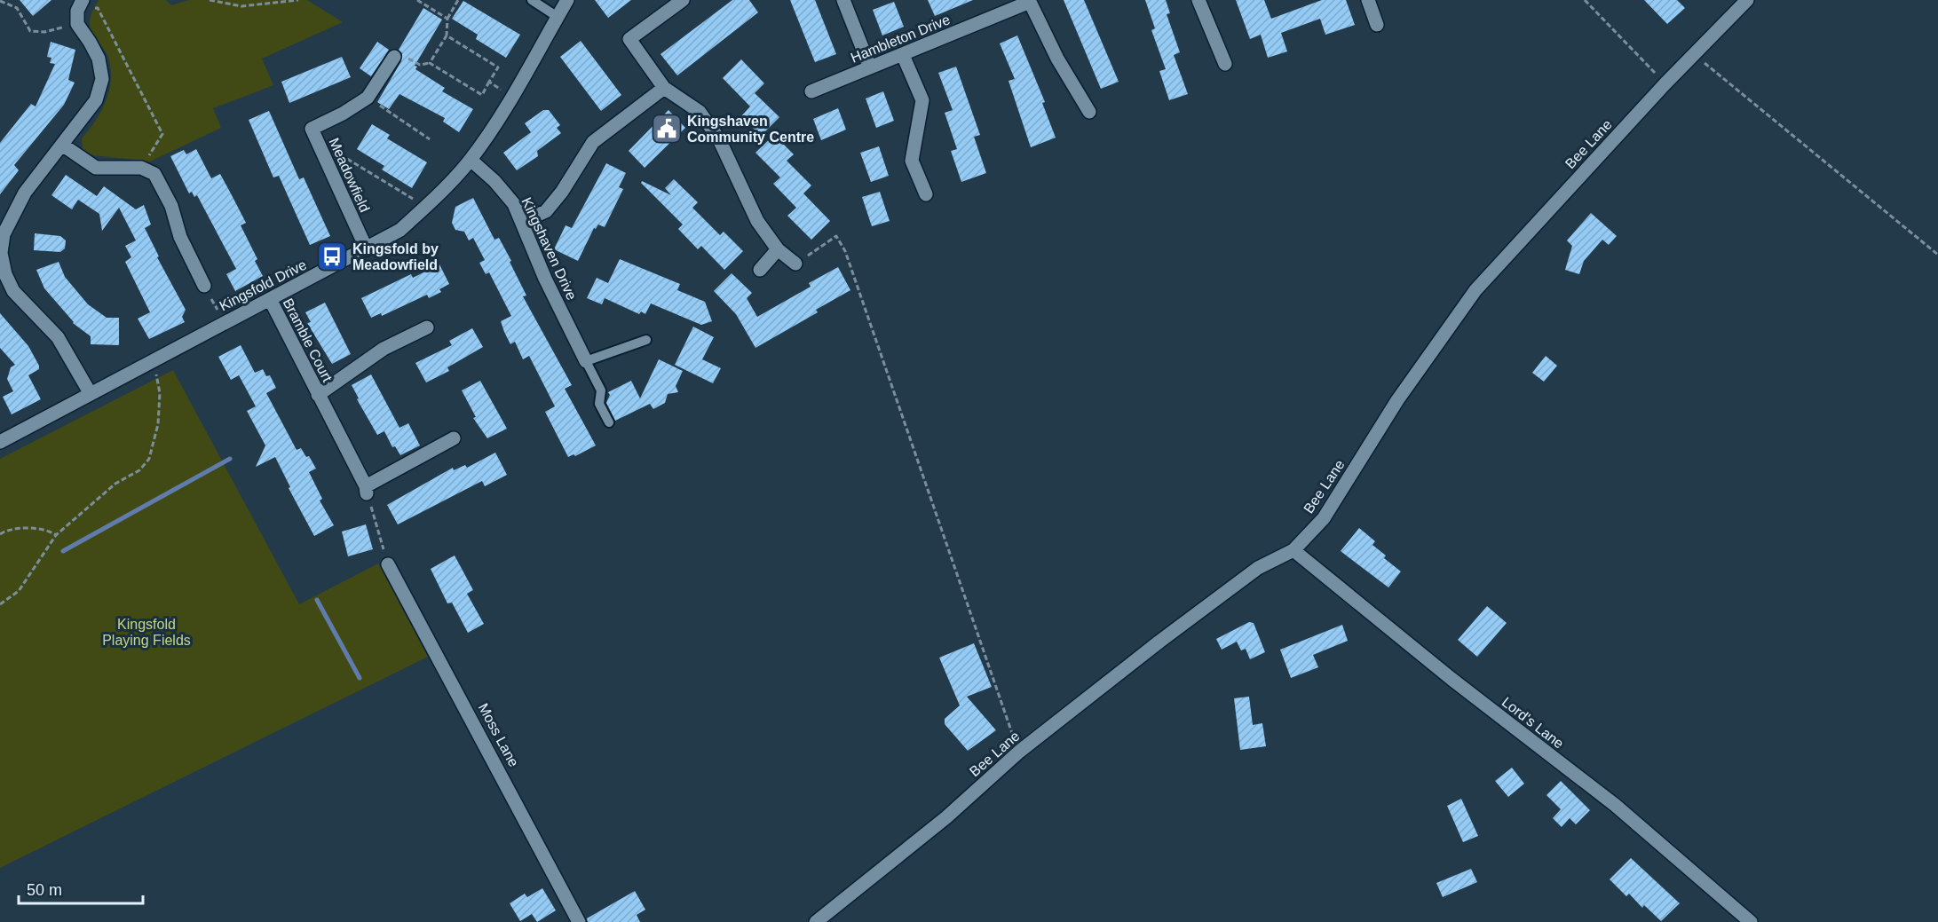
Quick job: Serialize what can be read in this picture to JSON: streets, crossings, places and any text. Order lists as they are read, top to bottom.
{
  "streets": {
    "street": [
      "Hambleton Drive",
      "Bee Lane",
      "Meadowfield",
      "Kingshaven Drive",
      "Kingsfold Drive",
      "Bramble Court",
      "Lord's Lane",
      "Moss Lane"
    ]
  },
  "crossings": [
    ["Bee Lane", "Lord's Lane"],
    ["Meadowfield", "Kingsfold Drive"],
    ["Kingshaven Drive", "Kingsfold Drive"],
    ["Kingsfold Drive", "Bramble Court"]
  ],
  "parks": ["Kingsfold Playing Fields"],
  "places": {
    "public building": ["Kingshaven Community Centre"],
    "bus stop": ["Kingsfold by Meadowfield"]
  },
  "scale_bar": "50 m"
}
